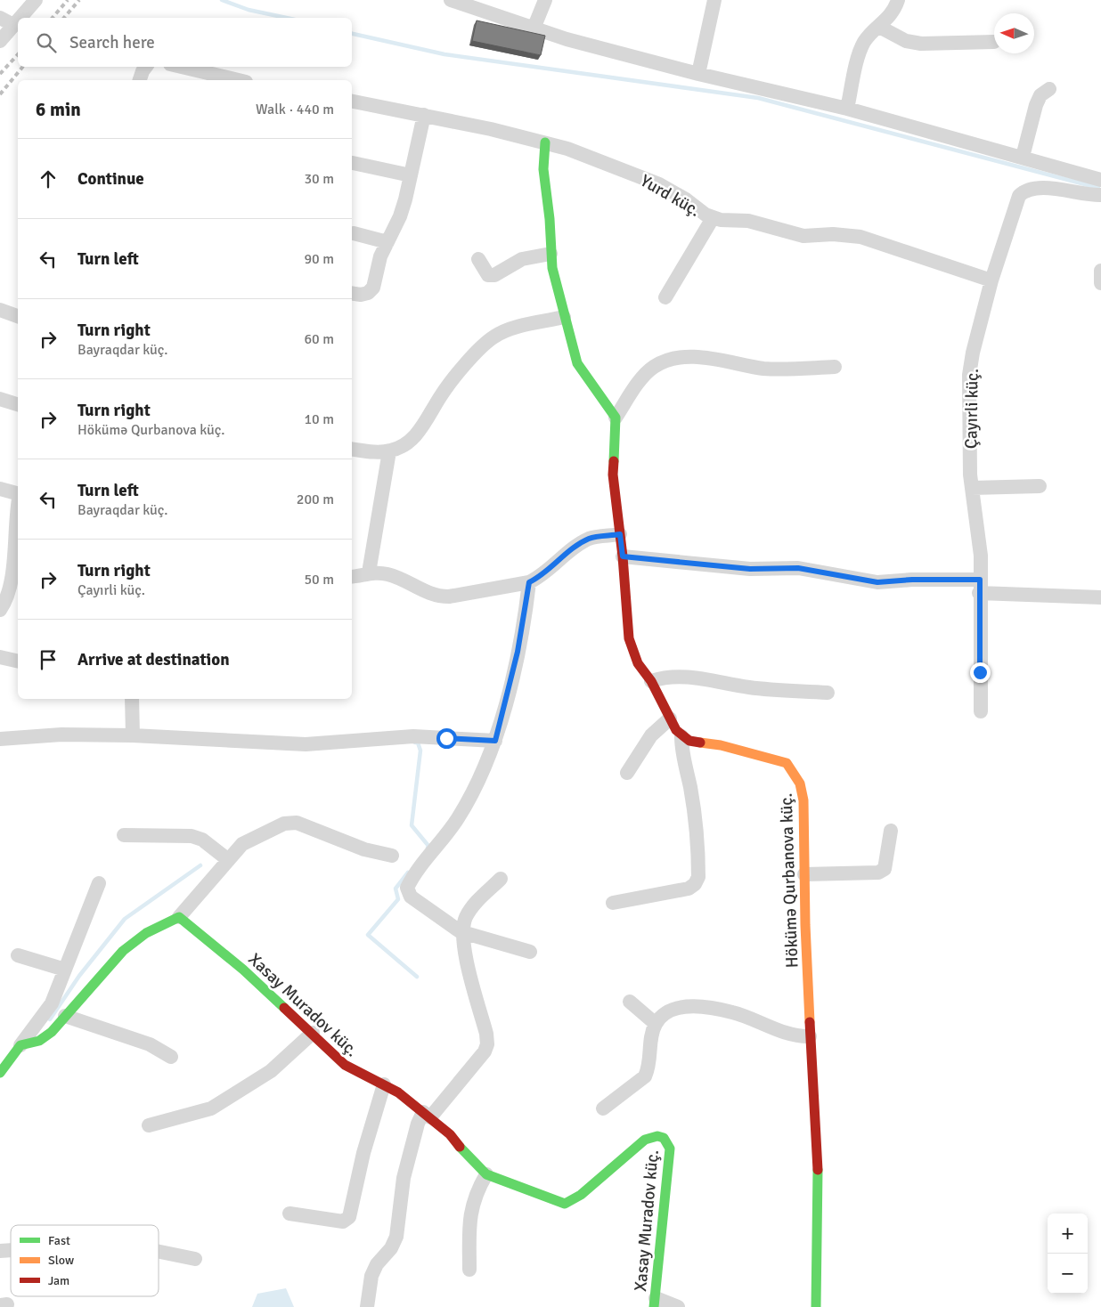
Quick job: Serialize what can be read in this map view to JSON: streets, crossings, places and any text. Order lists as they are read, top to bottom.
{
  "streets": {
    "street": [
      "Yurd küç.",
      "Çayırli küç.",
      "Hökümə Qurbanova küç.",
      "Xasay Muradov küç."
    ]
  },
  "crossings": [
    ["Yurd küç.", "Çayırli küç."]
  ],
  "legend": ["Fast", "Slow", "Jam"],
  "north": "left",
  "page": {
    "search": "Search here",
    "heading": ["6 min", "Walk · 440 m"],
    "list": [
      ["Continue", "30 m"],
      ["Turn left", "90 m"],
      ["Turn right", "Bayraqdar küç.", "60 m"],
      ["Turn right", "Hökümə Qurbanova küç.", "10 m"],
      ["Turn left", "Bayraqdar küç.", "200 m"],
      ["Turn right", "Çayırli küç.", "50 m"],
      "Arrive at destination"
    ],
    "map_buttons": ["+", "−"]
  }
}
